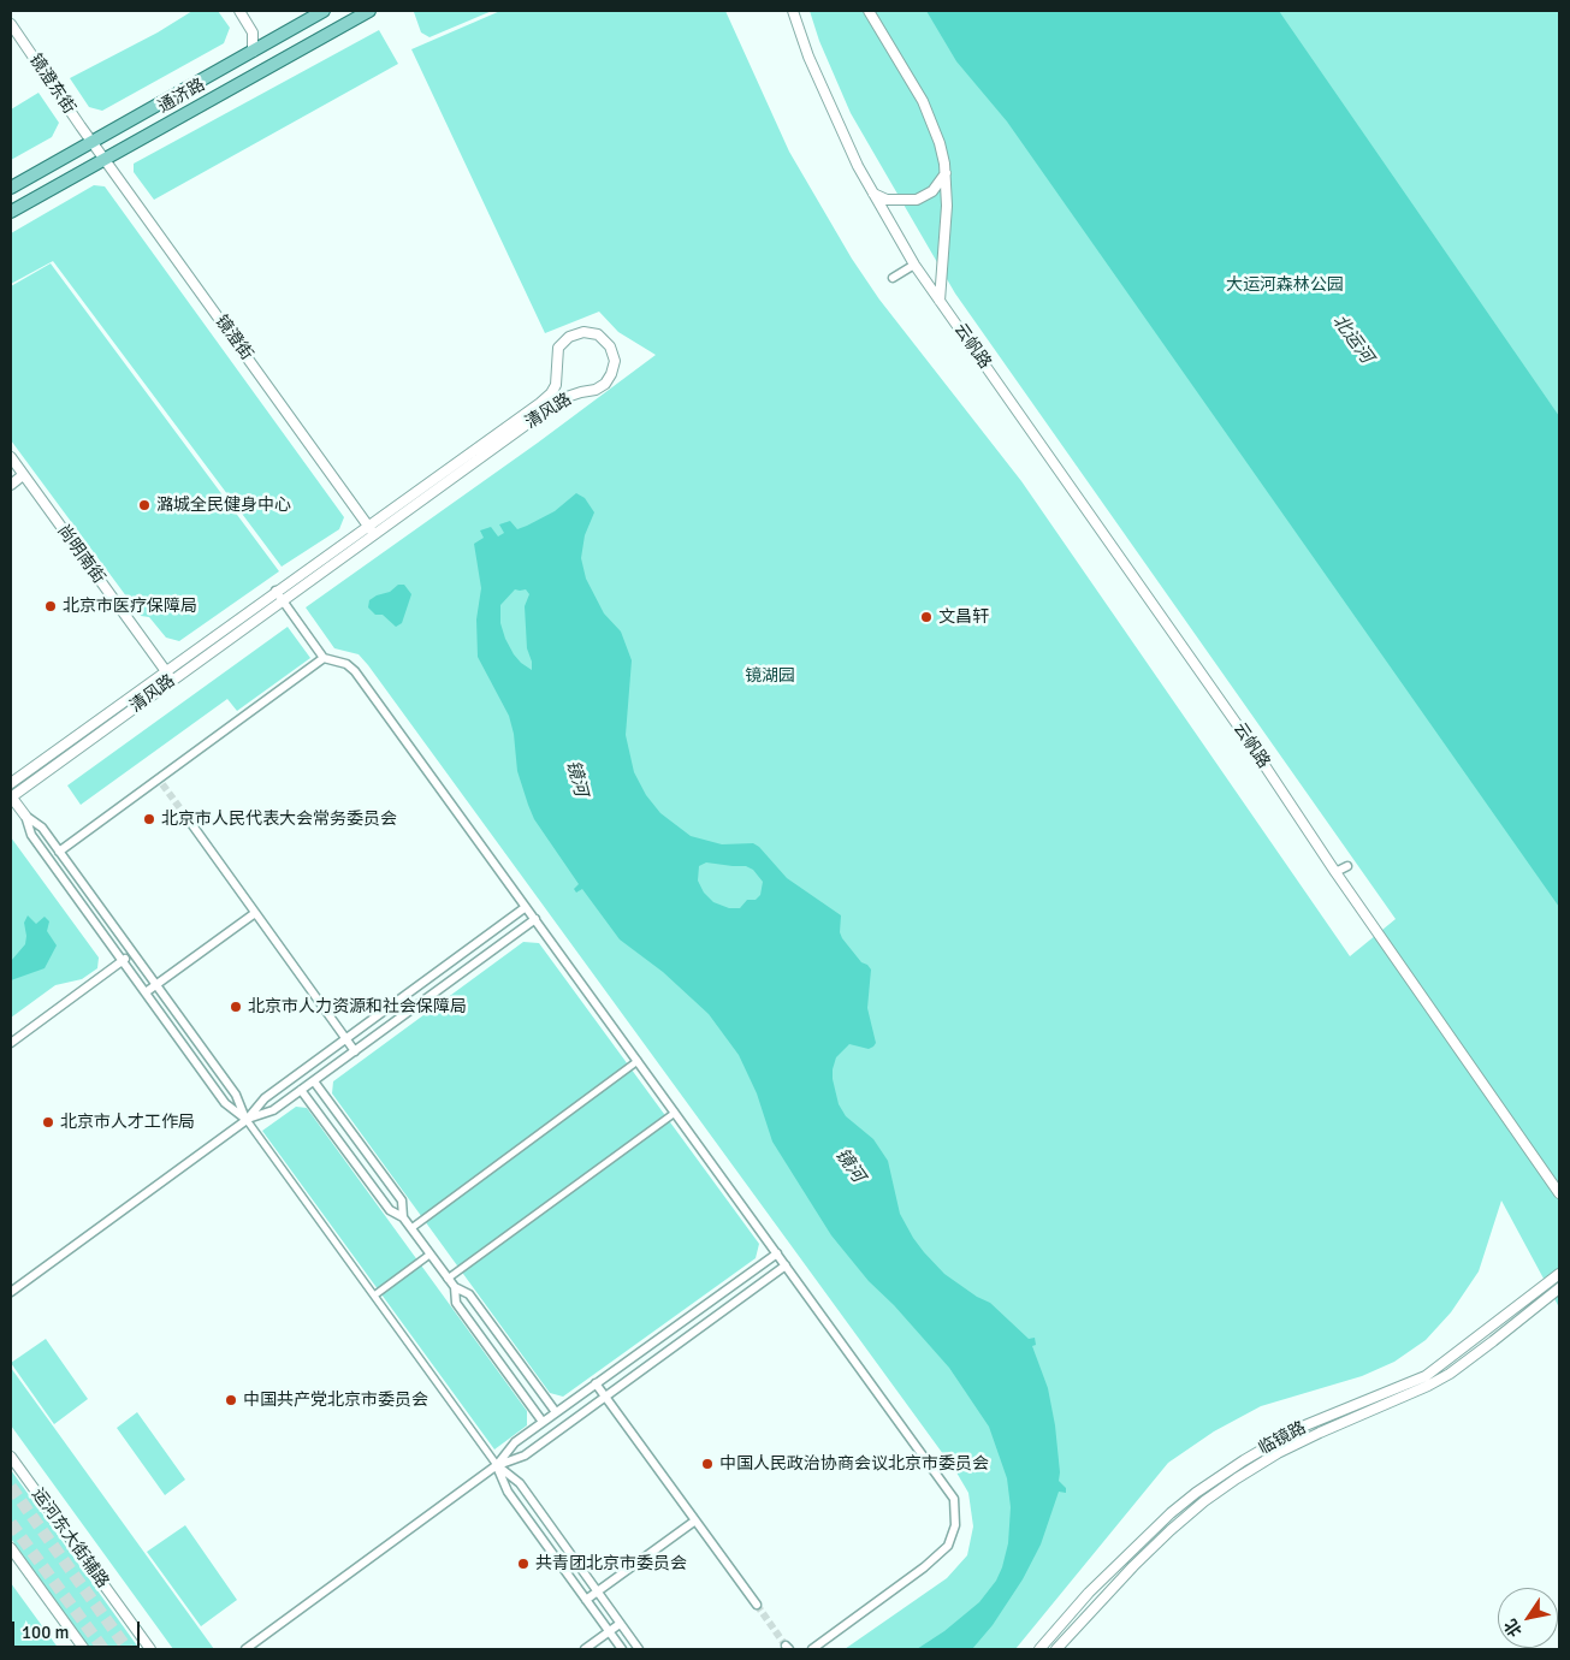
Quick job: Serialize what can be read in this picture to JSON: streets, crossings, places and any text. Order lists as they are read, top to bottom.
{
  "streets": {
    "main road": ["通济路"],
    "street": [
      "镜澄东街",
      "镜澄街",
      "云帆路",
      "清风路",
      "尚明南街",
      "临镜路",
      "运河东大街辅路"
    ]
  },
  "crossings": [
    ["镜澄东街", "通济路"],
    ["镜澄东街", "镜澄街"],
    ["通济路", "镜澄街"],
    ["镜澄街", "清风路"],
    ["清风路", "尚明南街"]
  ],
  "water": ["北运河", "镜河"],
  "parks": ["大运河森林公园", "镜湖园"],
  "places": [
    "潞城全民健身中心",
    "北京市医疗保障局",
    "文昌轩",
    "北京市人民代表大会常务委员会",
    "北京市人力资源和社会保障局",
    "北京市人才工作局",
    "中国共产党北京市委员会",
    "中国人民政治协商会议北京市委员会",
    "共青团北京市委员会"
  ],
  "scale_bar": "100 m",
  "north": "bottom left"
}
